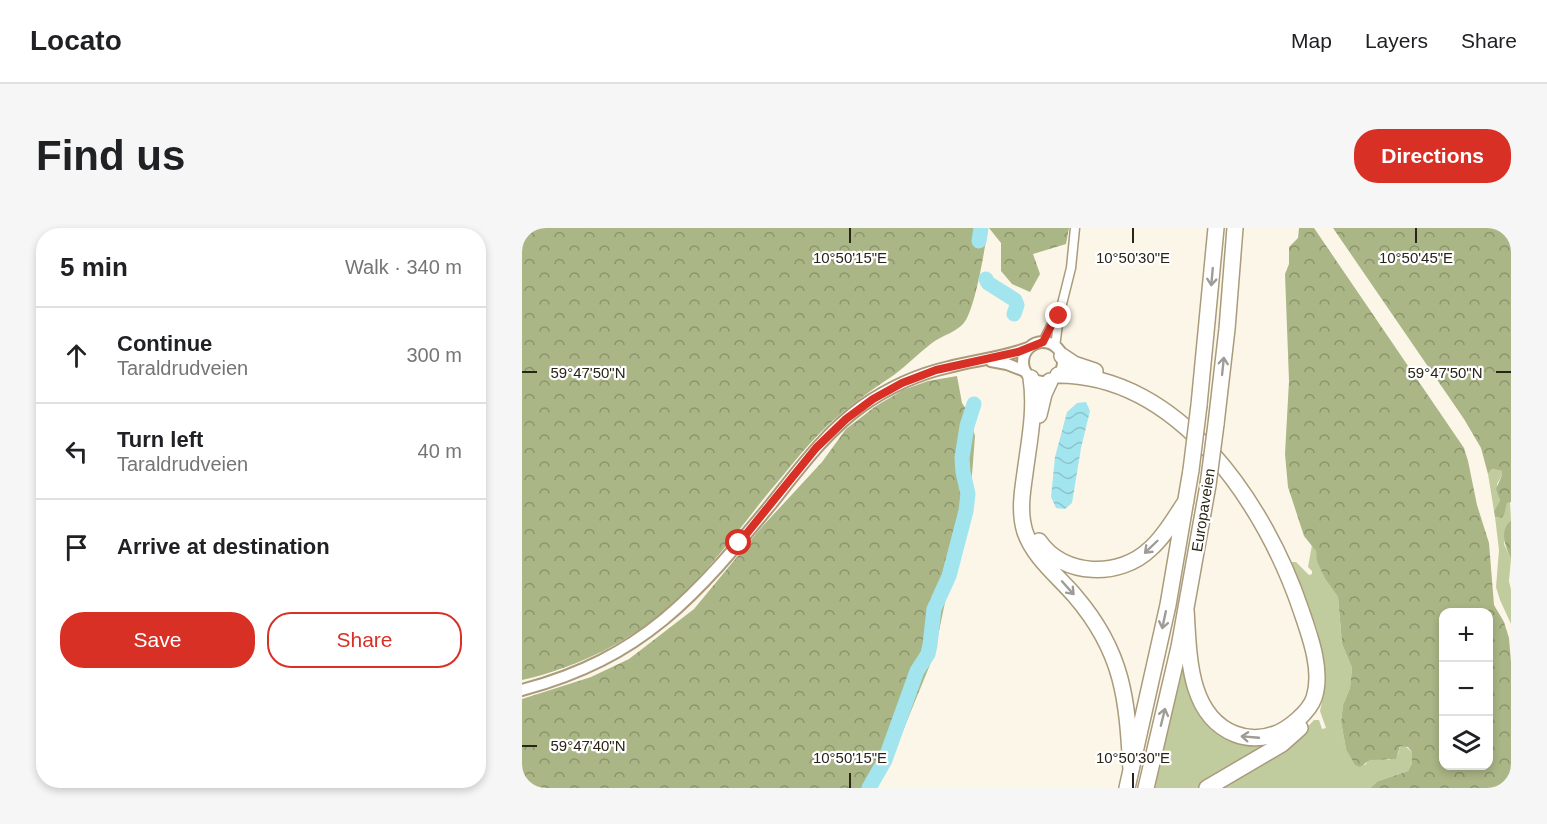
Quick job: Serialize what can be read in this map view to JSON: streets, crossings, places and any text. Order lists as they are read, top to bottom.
{
  "streets": {
    "highway": ["Europaveien"]
  },
  "page": {
    "header": "Locato",
    "nav": ["Map", "Layers", "Share"],
    "buttons": [
      "Directions",
      ["Save", "Share"]
    ],
    "title": "Find us",
    "heading": ["5 min", "Walk · 340 m"],
    "list": [
      ["Continue", "Taraldrudveien", "300 m"],
      ["Turn left", "Taraldrudveien", "40 m"],
      "Arrive at destination"
    ],
    "map_buttons": ["+", "−"]
  },
  "coordinates": [
    "10°50'15\"E",
    "10°50'30\"E",
    "10°50'45\"E",
    "59°47'50\"N",
    "59°47'40\"N"
  ]
}
